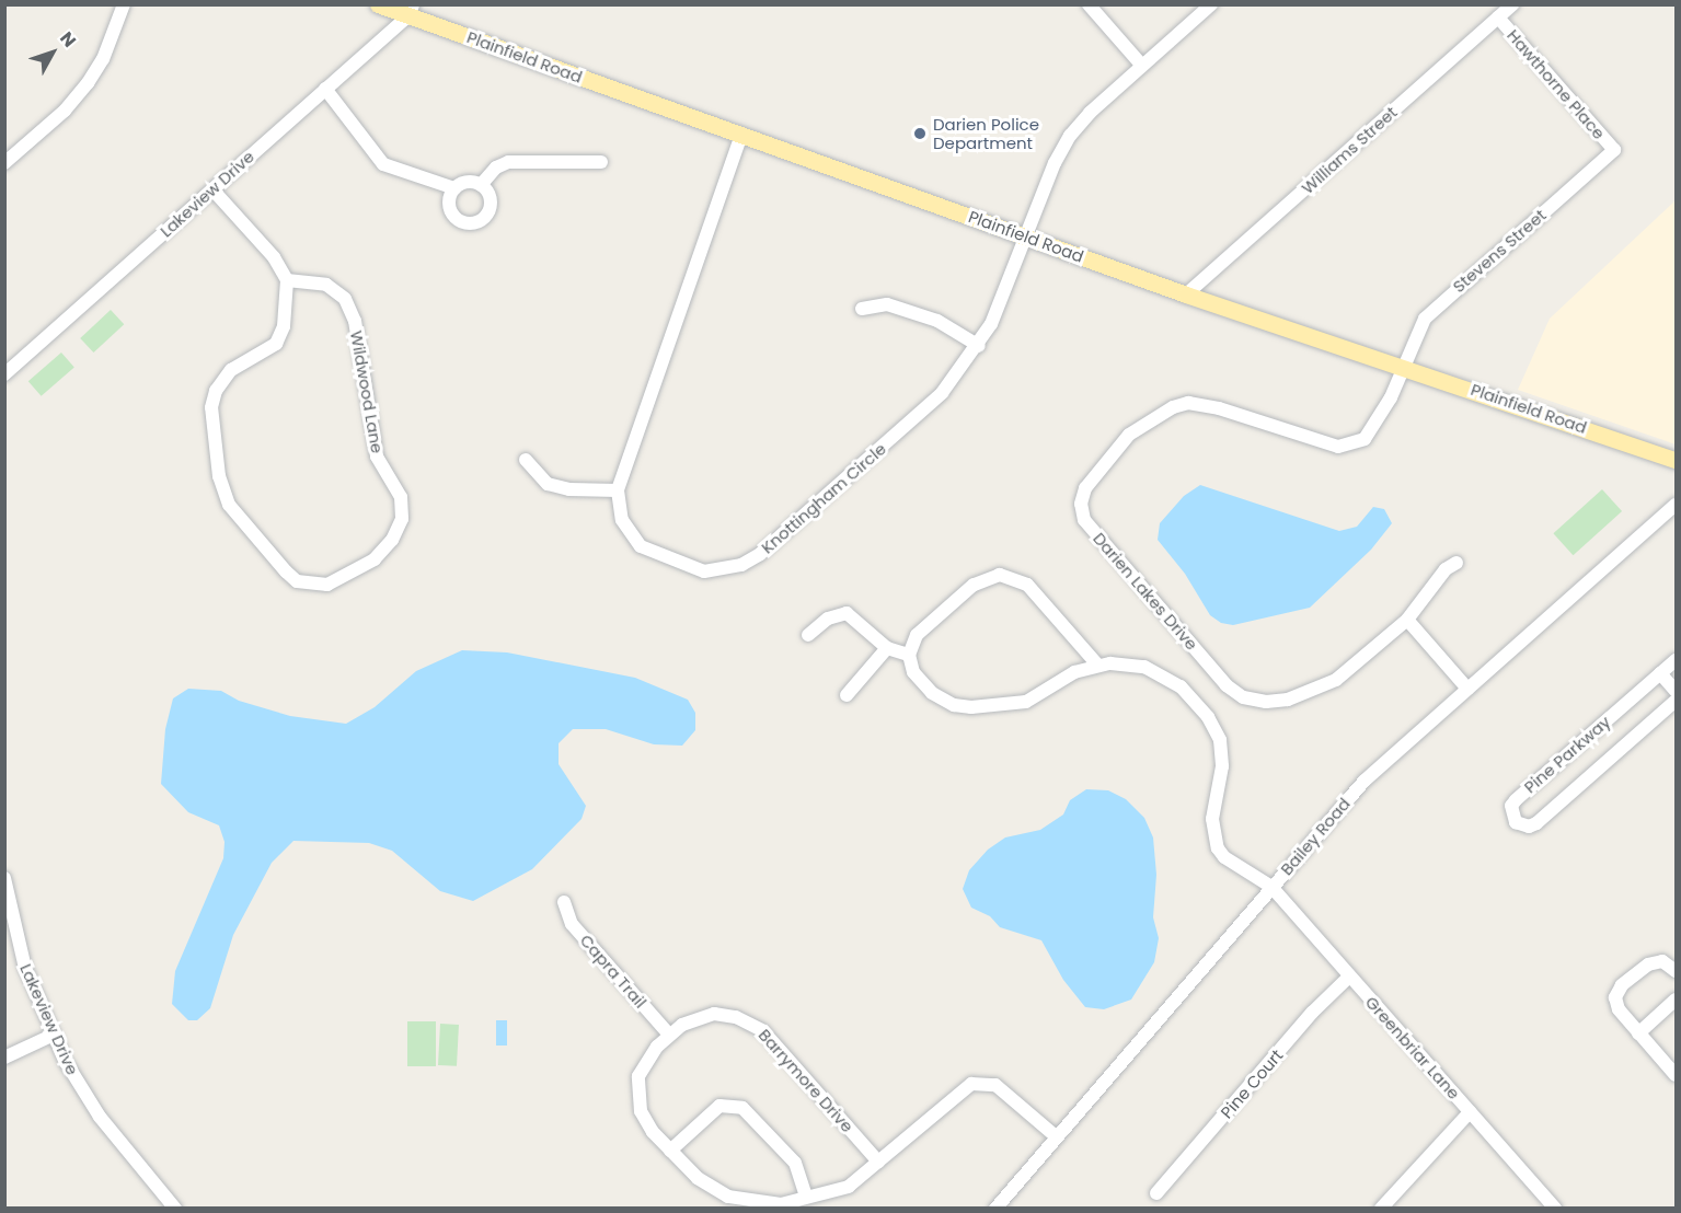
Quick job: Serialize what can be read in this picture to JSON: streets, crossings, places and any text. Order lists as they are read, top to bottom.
{
  "streets": {
    "main road": ["Plainfield Road"],
    "street": [
      "Hawthorne Place",
      "Williams Street",
      "Lakeview Drive",
      "Stevens Street",
      "Wildwood Lane",
      "Knottingham Circle",
      "Darien Lakes Drive",
      "Pine Parkway",
      "Bailey Road",
      "Capra Trail",
      "Greenbriar Lane",
      "Barrymore Drive",
      "Pine Court"
    ]
  },
  "crossings": [
    ["Plainfield Road", "Williams Street"],
    ["Plainfield Road", "Lakeview Drive"],
    ["Plainfield Road", "Stevens Street"],
    ["Plainfield Road", "Knottingham Circle"],
    ["Plainfield Road", "Darien Lakes Drive"],
    ["Hawthorne Place", "Williams Street"],
    ["Hawthorne Place", "Stevens Street"],
    ["Stevens Street", "Darien Lakes Drive"],
    ["Bailey Road", "Greenbriar Lane"],
    ["Bailey Road", "Barrymore Drive"],
    ["Capra Trail", "Barrymore Drive"],
    ["Greenbriar Lane", "Pine Court"]
  ],
  "places": ["Darien Police Department"],
  "north": "top right"
}
